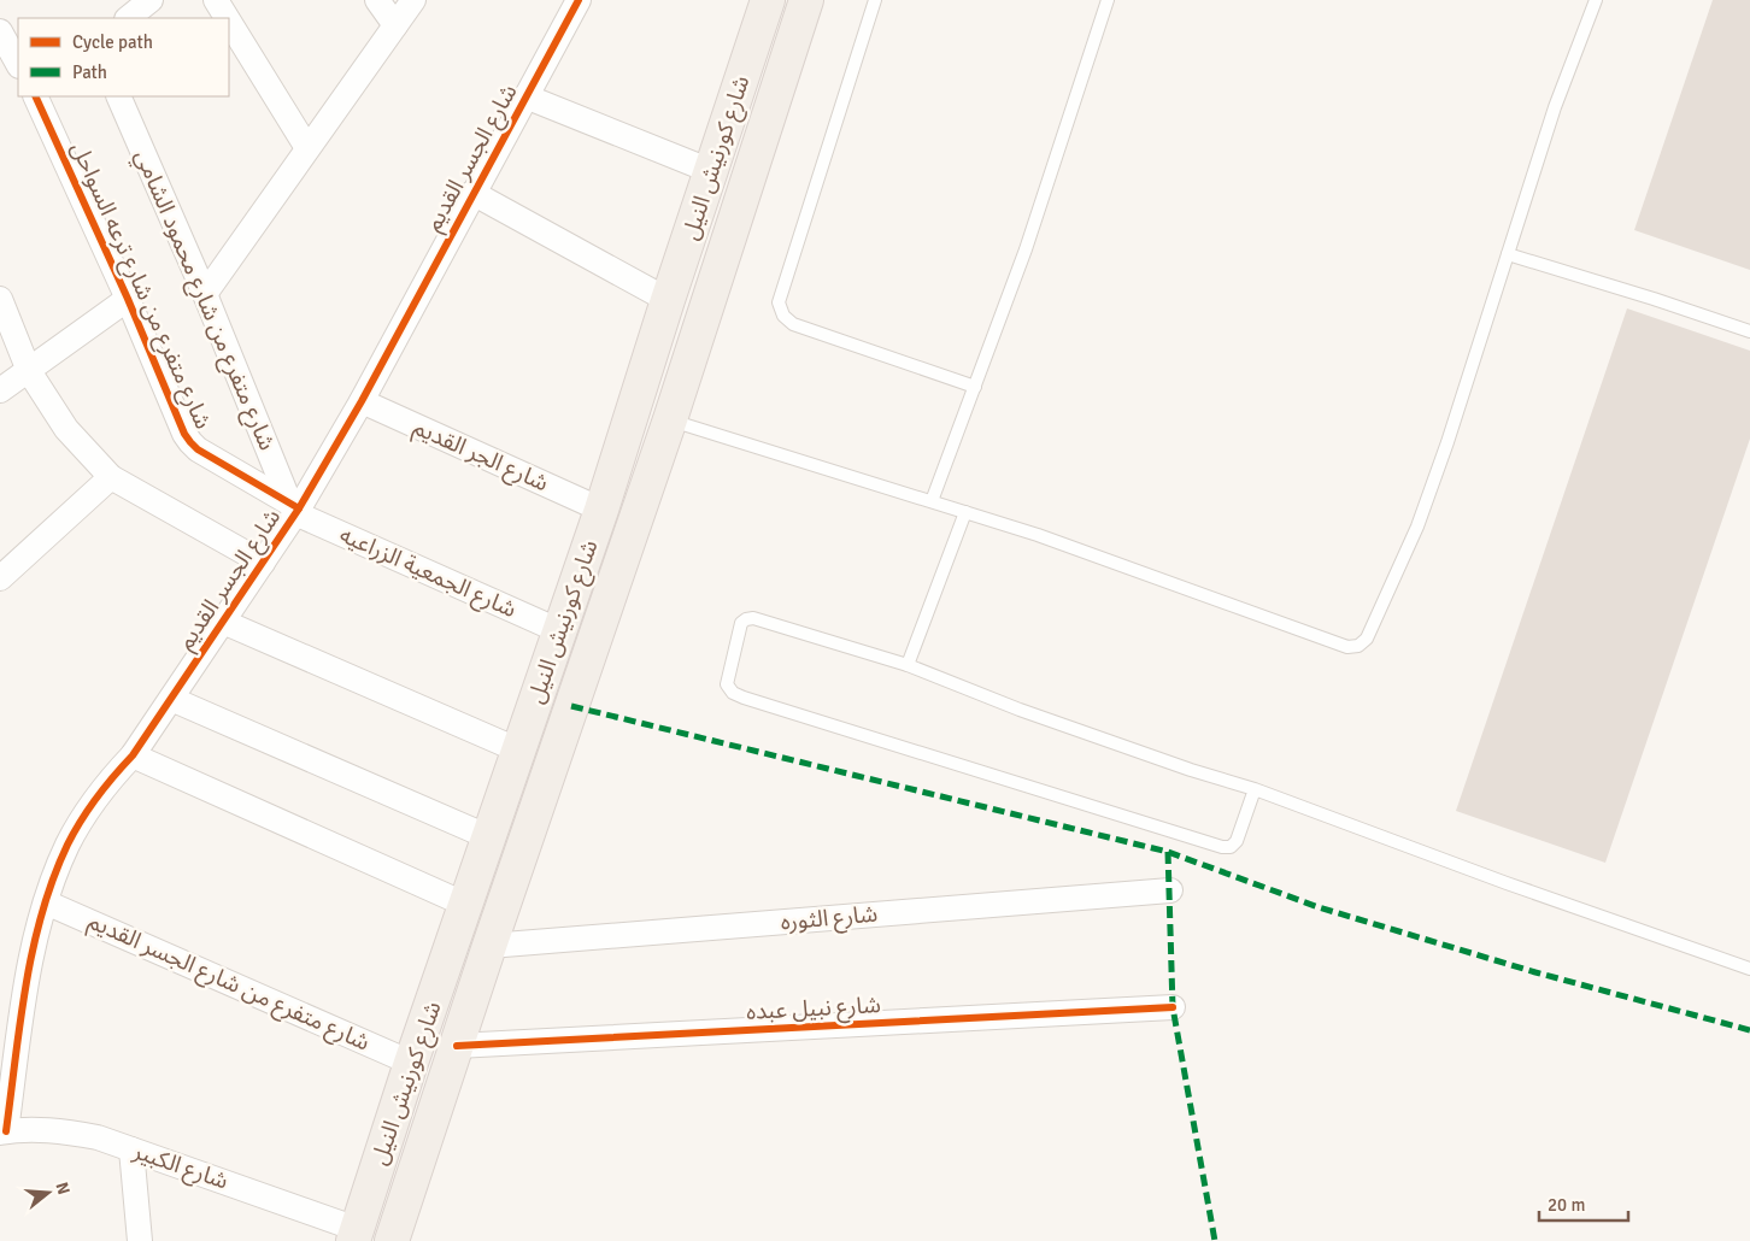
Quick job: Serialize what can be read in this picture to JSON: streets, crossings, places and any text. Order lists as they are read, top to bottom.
{
  "streets": {
    "main road": ["شارع كورنيش النيل"],
    "street": [
      "شارع الجسر القديم",
      "شارع متفرع من شارع ترعه السواحل",
      "شارع متفرع من شارع محمود الشامي",
      "شارع الجر القديم",
      "شارع الجمعية الزراعيه",
      "شارع الثوره",
      "شارع متفرع من شارع الجسر القديم",
      "شارع نبيل عبده",
      "شارع الكبير"
    ]
  },
  "crossings": [
    ["شارع الجسر القديم", "شارع متفرع من شارع ترعه السواحل"],
    ["شارع الجسر القديم", "شارع متفرع من شارع محمود الشامي"],
    ["شارع الجسر القديم", "شارع الجر القديم"],
    ["شارع الجسر القديم", "شارع الجمعية الزراعيه"],
    ["شارع الجسر القديم", "شارع متفرع من شارع الجسر القديم"],
    ["شارع الجسر القديم", "شارع الكبير"],
    ["شارع كورنيش النيل", "شارع الجر القديم"],
    ["شارع كورنيش النيل", "شارع الجمعية الزراعيه"],
    ["شارع كورنيش النيل", "شارع الثوره"],
    ["شارع كورنيش النيل", "شارع متفرع من شارع الجسر القديم"],
    ["شارع كورنيش النيل", "شارع نبيل عبده"],
    ["شارع كورنيش النيل", "شارع الكبير"],
    ["شارع متفرع من شارع ترعه السواحل", "شارع متفرع من شارع محمود الشامي"],
    ["شارع متفرع من شارع ترعه السواحل", "شارع الجمعية الزراعيه"],
    ["شارع متفرع من شارع محمود الشامي", "شارع الجمعية الزراعيه"]
  ],
  "legend": ["Cycle path", "Path"],
  "scale_bar": "20 m",
  "north": "right"
}
